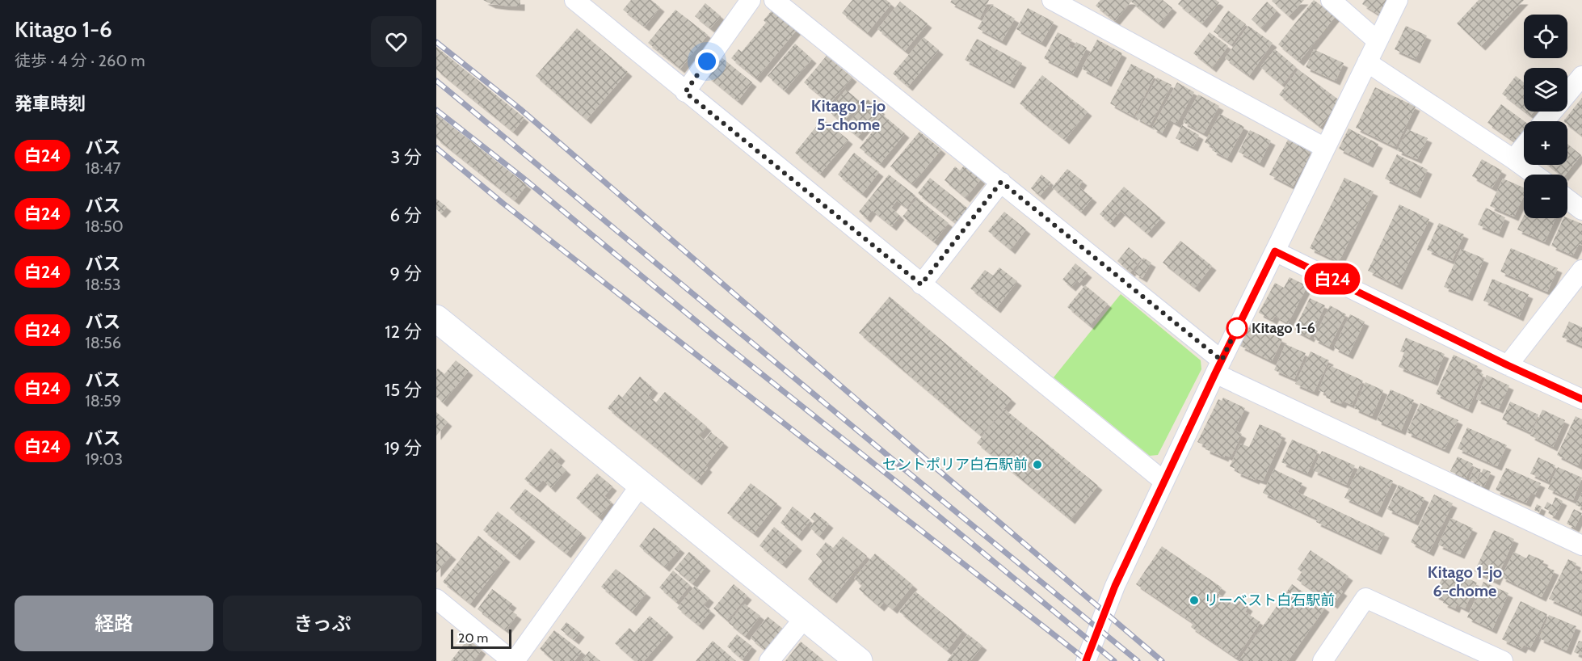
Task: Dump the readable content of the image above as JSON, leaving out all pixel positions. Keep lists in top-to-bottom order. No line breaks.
{"districts":["Kitago 1-jo 5-chome","Kitago 1-jo 6-chome"],"places":["Kitago 1-6","セントポリア白石駅前","リーベスト白石駅前"],"lines":["bus line 白24"],"scale_bar":"20 m","page":{"heading":[["Kitago 1-6","徒歩 · 4 分 · 260 m"],"発車時刻"],"on_map":"白24","map_buttons":["+","−"],"list":[{"mark":"白24","name":"バス","note":"18:47","value":"3 分"},{"mark":"白24","name":"バス","note":"18:50","value":"6 分"},{"mark":"白24","name":"バス","note":"18:53","value":"9 分"},{"mark":"白24","name":"バス","note":"18:56","value":"12 分"},{"mark":"白24","name":"バス","note":"18:59","value":"15 分"},{"mark":"白24","name":"バス","note":"19:03","value":"19 分"}],"buttons":["経路","きっぷ"],"scale":"20 m"}}
